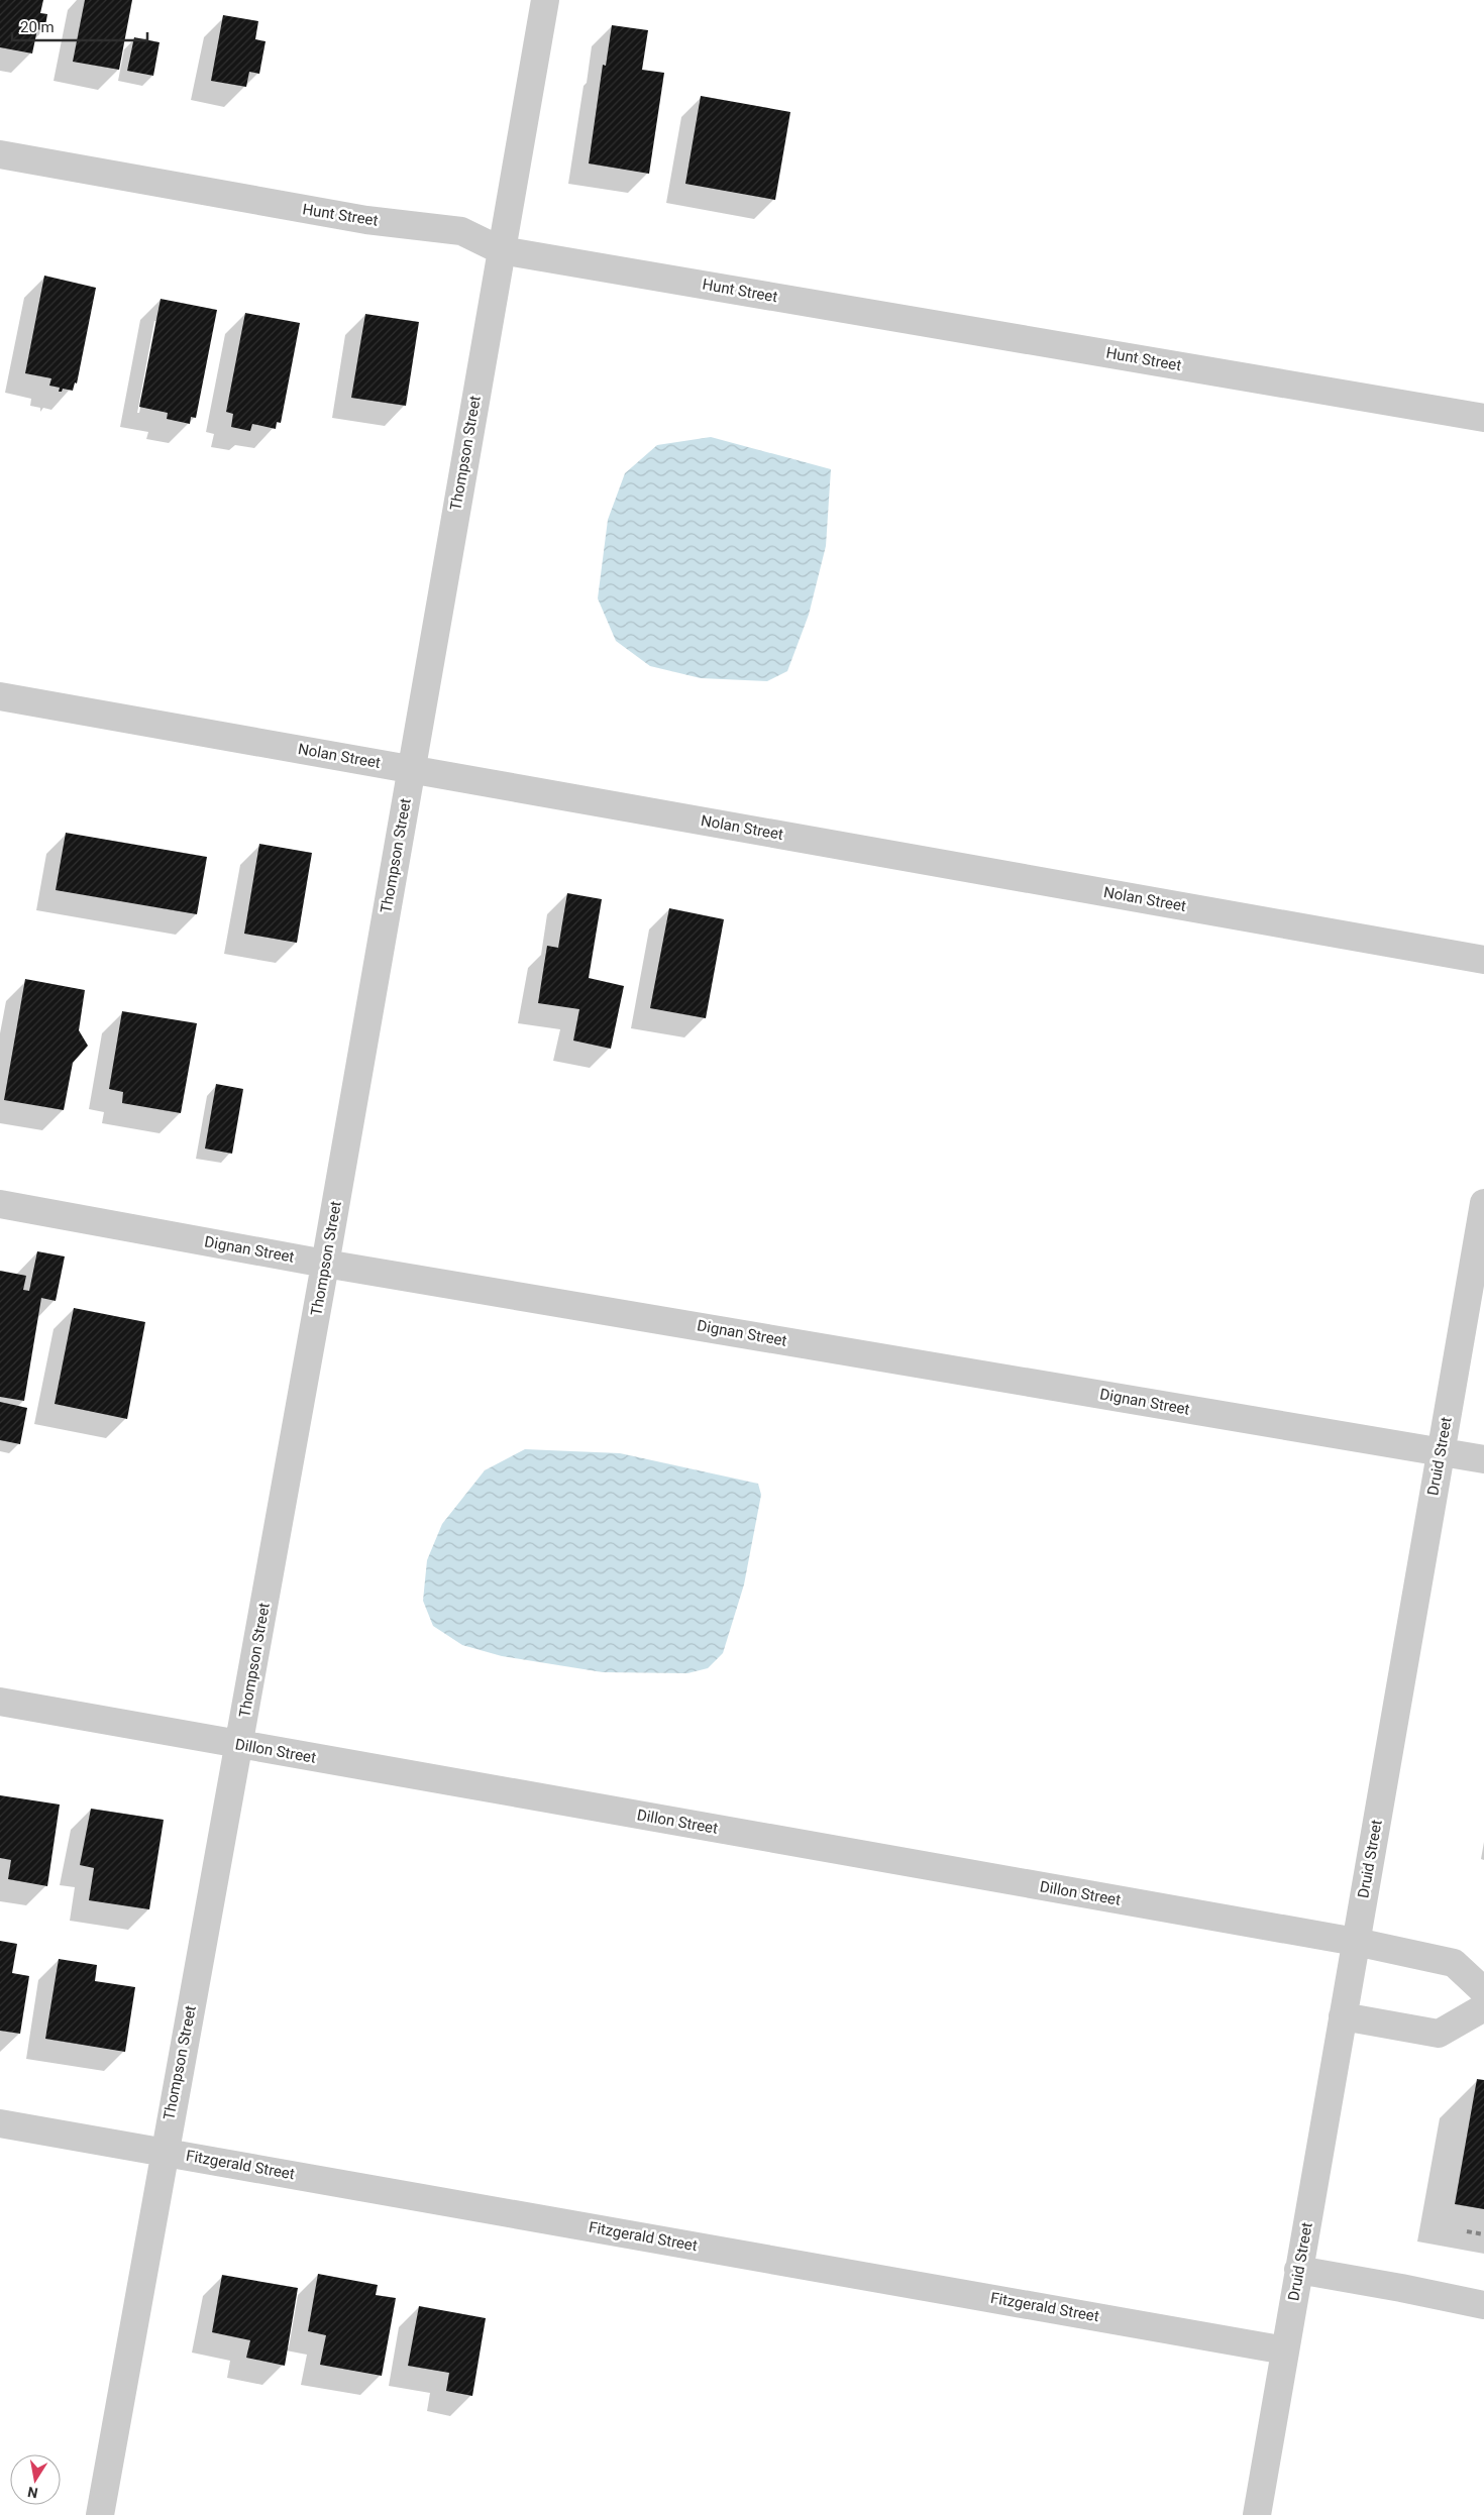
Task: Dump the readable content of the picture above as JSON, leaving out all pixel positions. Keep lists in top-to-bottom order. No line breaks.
{"streets":{"street":["Hunt Street","Thompson Street","Nolan Street","Dignan Street","Druid Street","Dillon Street","Fitzgerald Street"]},"crossings":[["Hunt Street","Thompson Street"],["Thompson Street","Nolan Street"],["Thompson Street","Dignan Street"],["Thompson Street","Dillon Street"],["Thompson Street","Fitzgerald Street"],["Dignan Street","Druid Street"],["Druid Street","Dillon Street"],["Druid Street","Fitzgerald Street"]],"scale_bar":"20 m","north":"bottom"}
